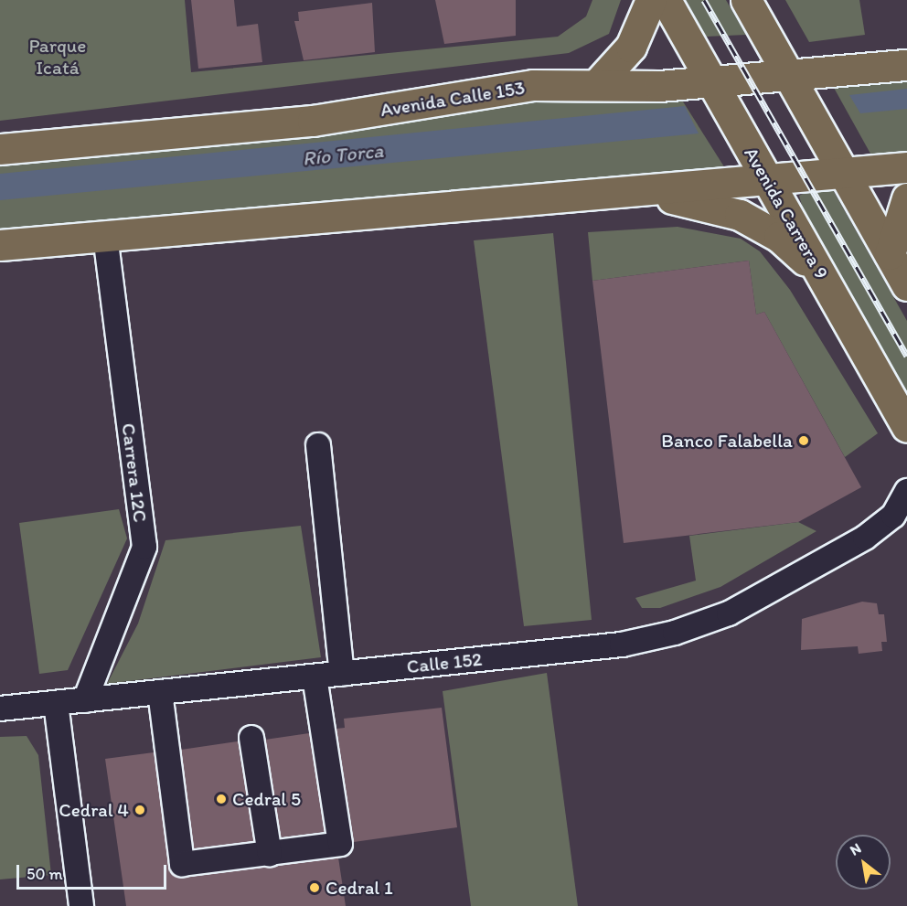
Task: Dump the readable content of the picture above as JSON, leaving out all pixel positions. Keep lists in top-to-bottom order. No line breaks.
{"streets":{"main road":["Avenida Calle 153","Avenida Carrera 9"],"street":["Carrera 12C","Calle 152"]},"crossings":[["Avenida Calle 153","Avenida Carrera 9"],["Carrera 12C","Calle 152"]],"water":["Río Torca"],"parks":["Parque Icatá"],"places":["Banco Falabella","Cedral 5","Cedral 4","Cedral 1"],"scale_bar":"50 m","north":"top left"}
